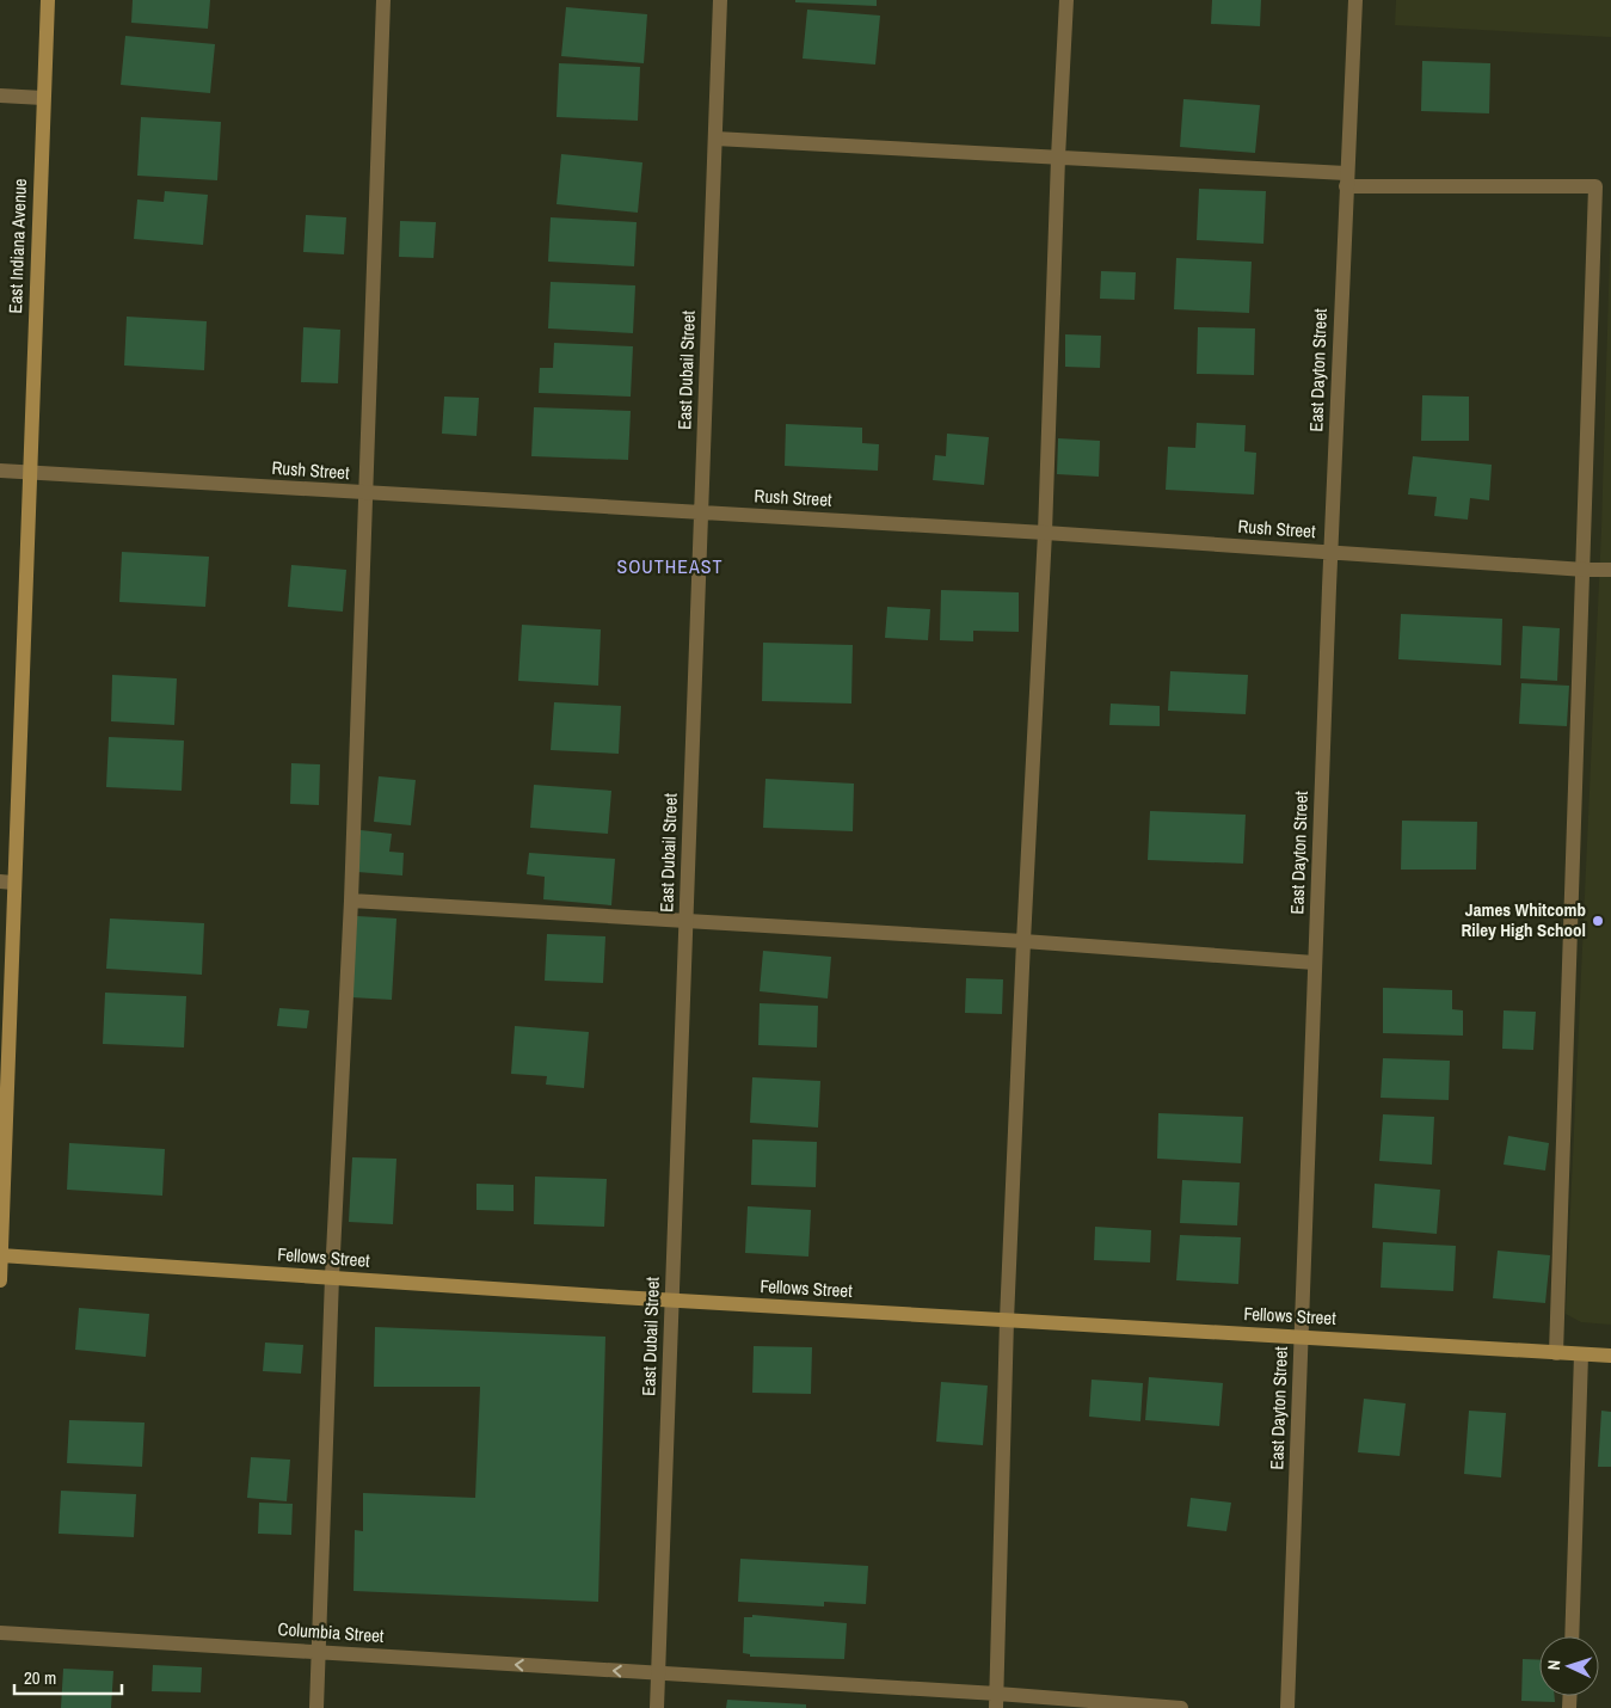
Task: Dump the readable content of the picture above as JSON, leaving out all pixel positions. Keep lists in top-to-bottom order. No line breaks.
{"streets":{"street":["East Indiana Avenue","East Dubail Street","East Dayton Street","Rush Street","Fellows Street","Columbia Street"]},"crossings":[["East Indiana Avenue","Rush Street"],["East Indiana Avenue","Fellows Street"],["East Dubail Street","Rush Street"],["East Dubail Street","Fellows Street"],["East Dubail Street","Columbia Street"],["East Dayton Street","Rush Street"],["East Dayton Street","Fellows Street"]],"districts":["SOUTHEAST"],"places":["James Whitcomb Riley High School"],"scale_bar":"20 m","north":"left"}
